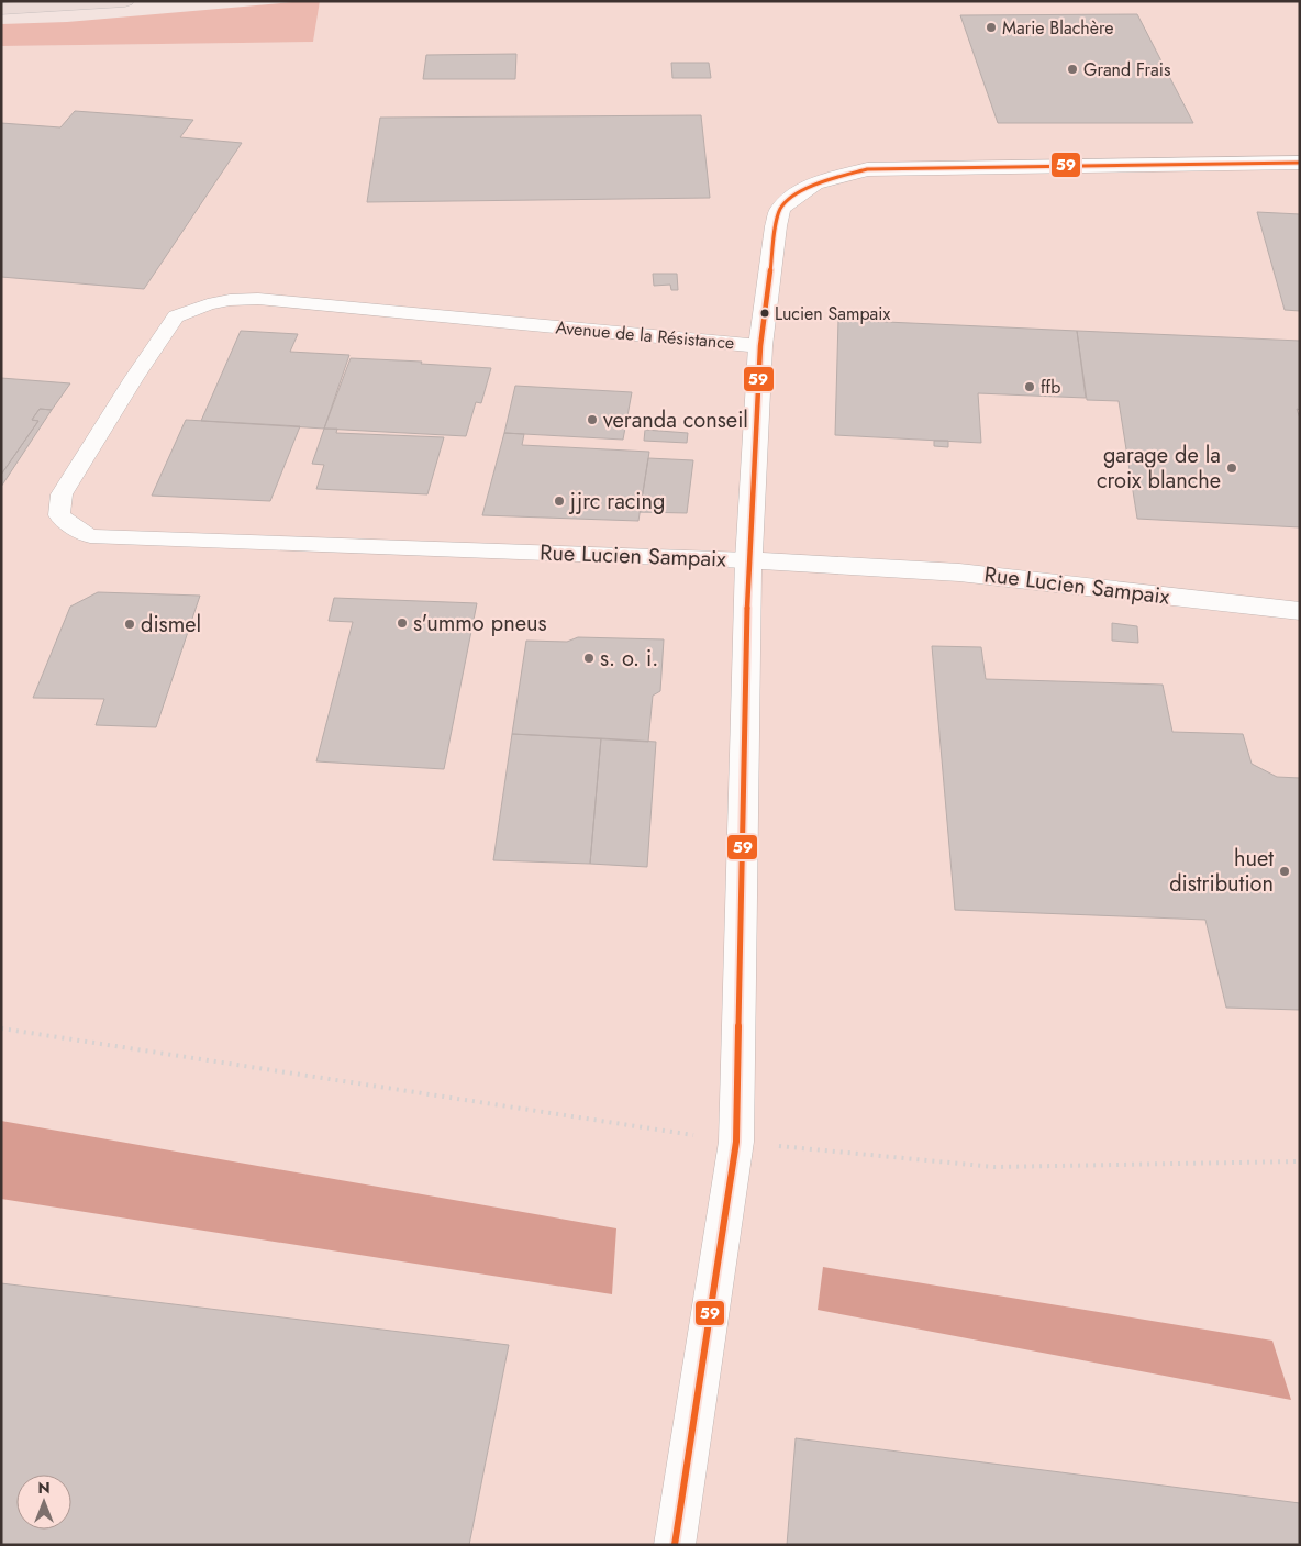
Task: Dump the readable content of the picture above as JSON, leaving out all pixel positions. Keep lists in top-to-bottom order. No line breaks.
{"streets":{"street":["Avenue de la Résistance","Rue Lucien Sampaix"]},"crossings":[["Avenue de la Résistance","Rue Lucien Sampaix"]],"places":["Marie Blachère","Grand Frais","Lucien Sampaix","ffb","veranda conseil","garage de la croix blanche","jjrc racing","s'ummo pneus","dismel","s. o. i.","huet distribution"],"lines":["transit line 59"],"north":"top"}
